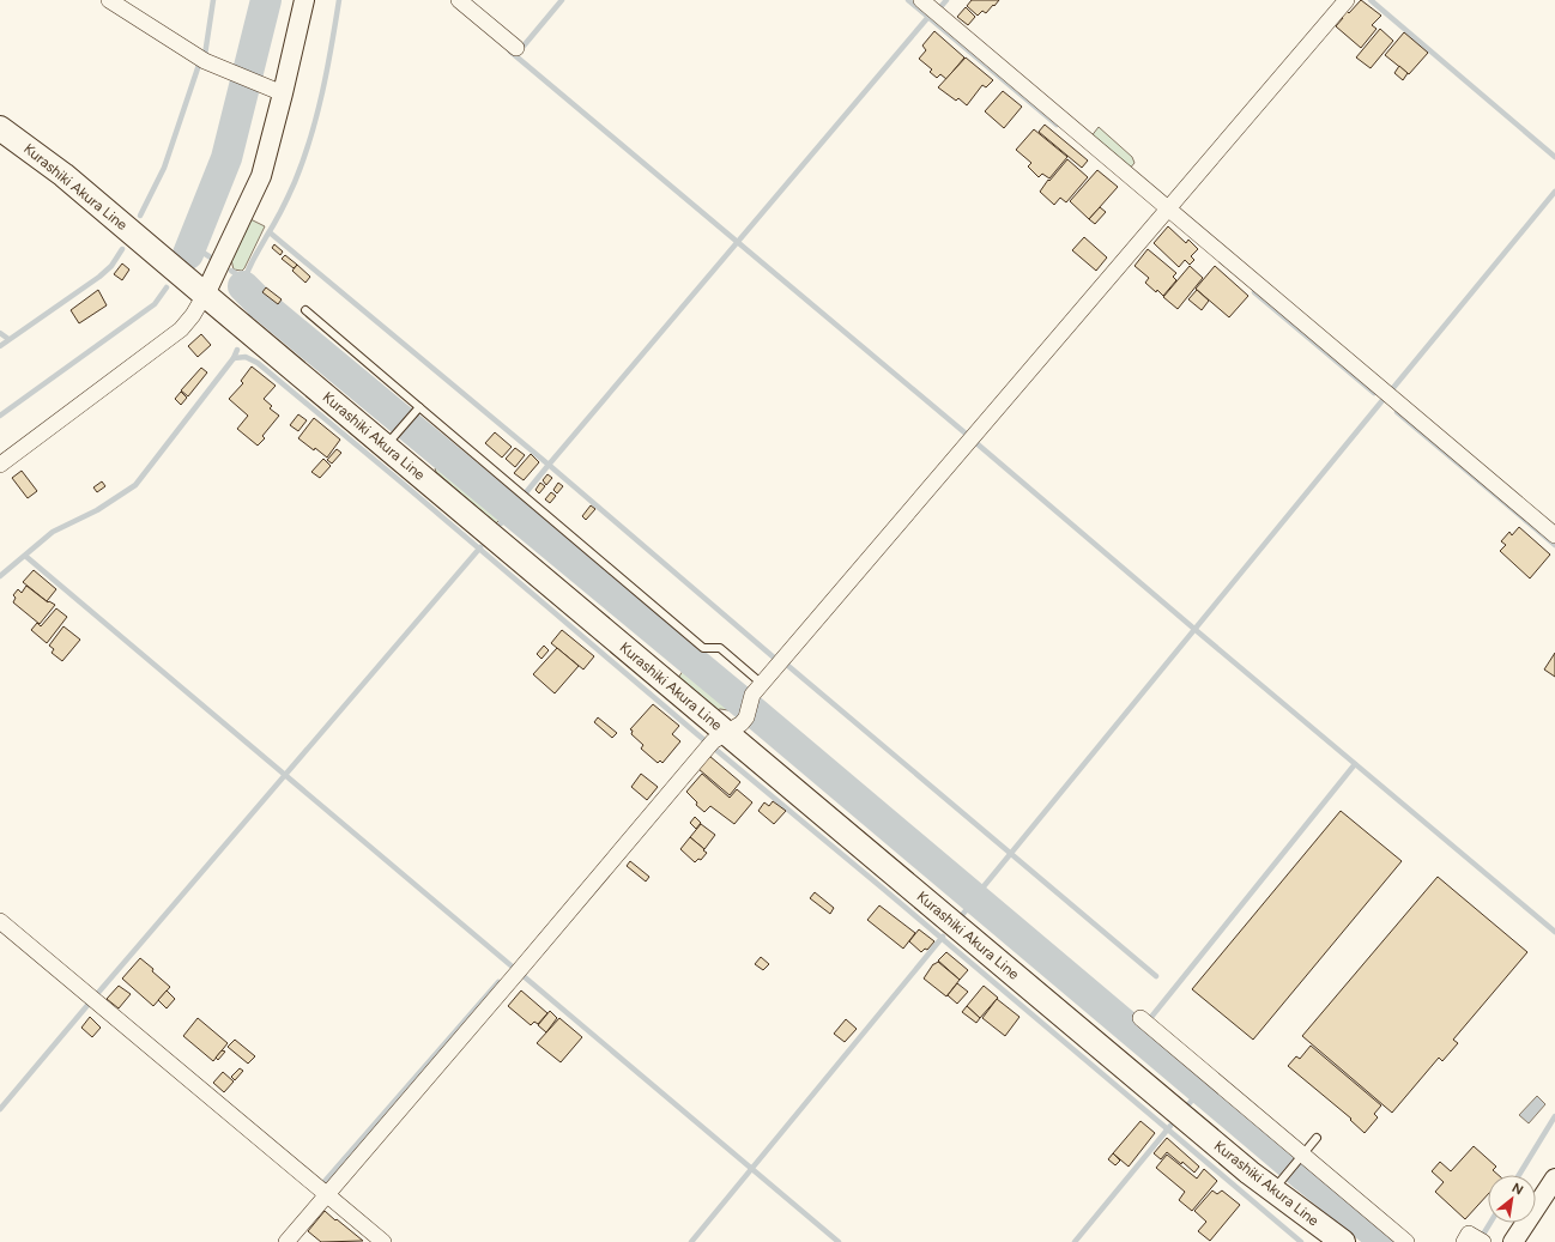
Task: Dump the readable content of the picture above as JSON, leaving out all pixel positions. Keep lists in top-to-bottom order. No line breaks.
{"streets":{"main road":["Kurashiki Akura Line"]},"north":"top right"}
